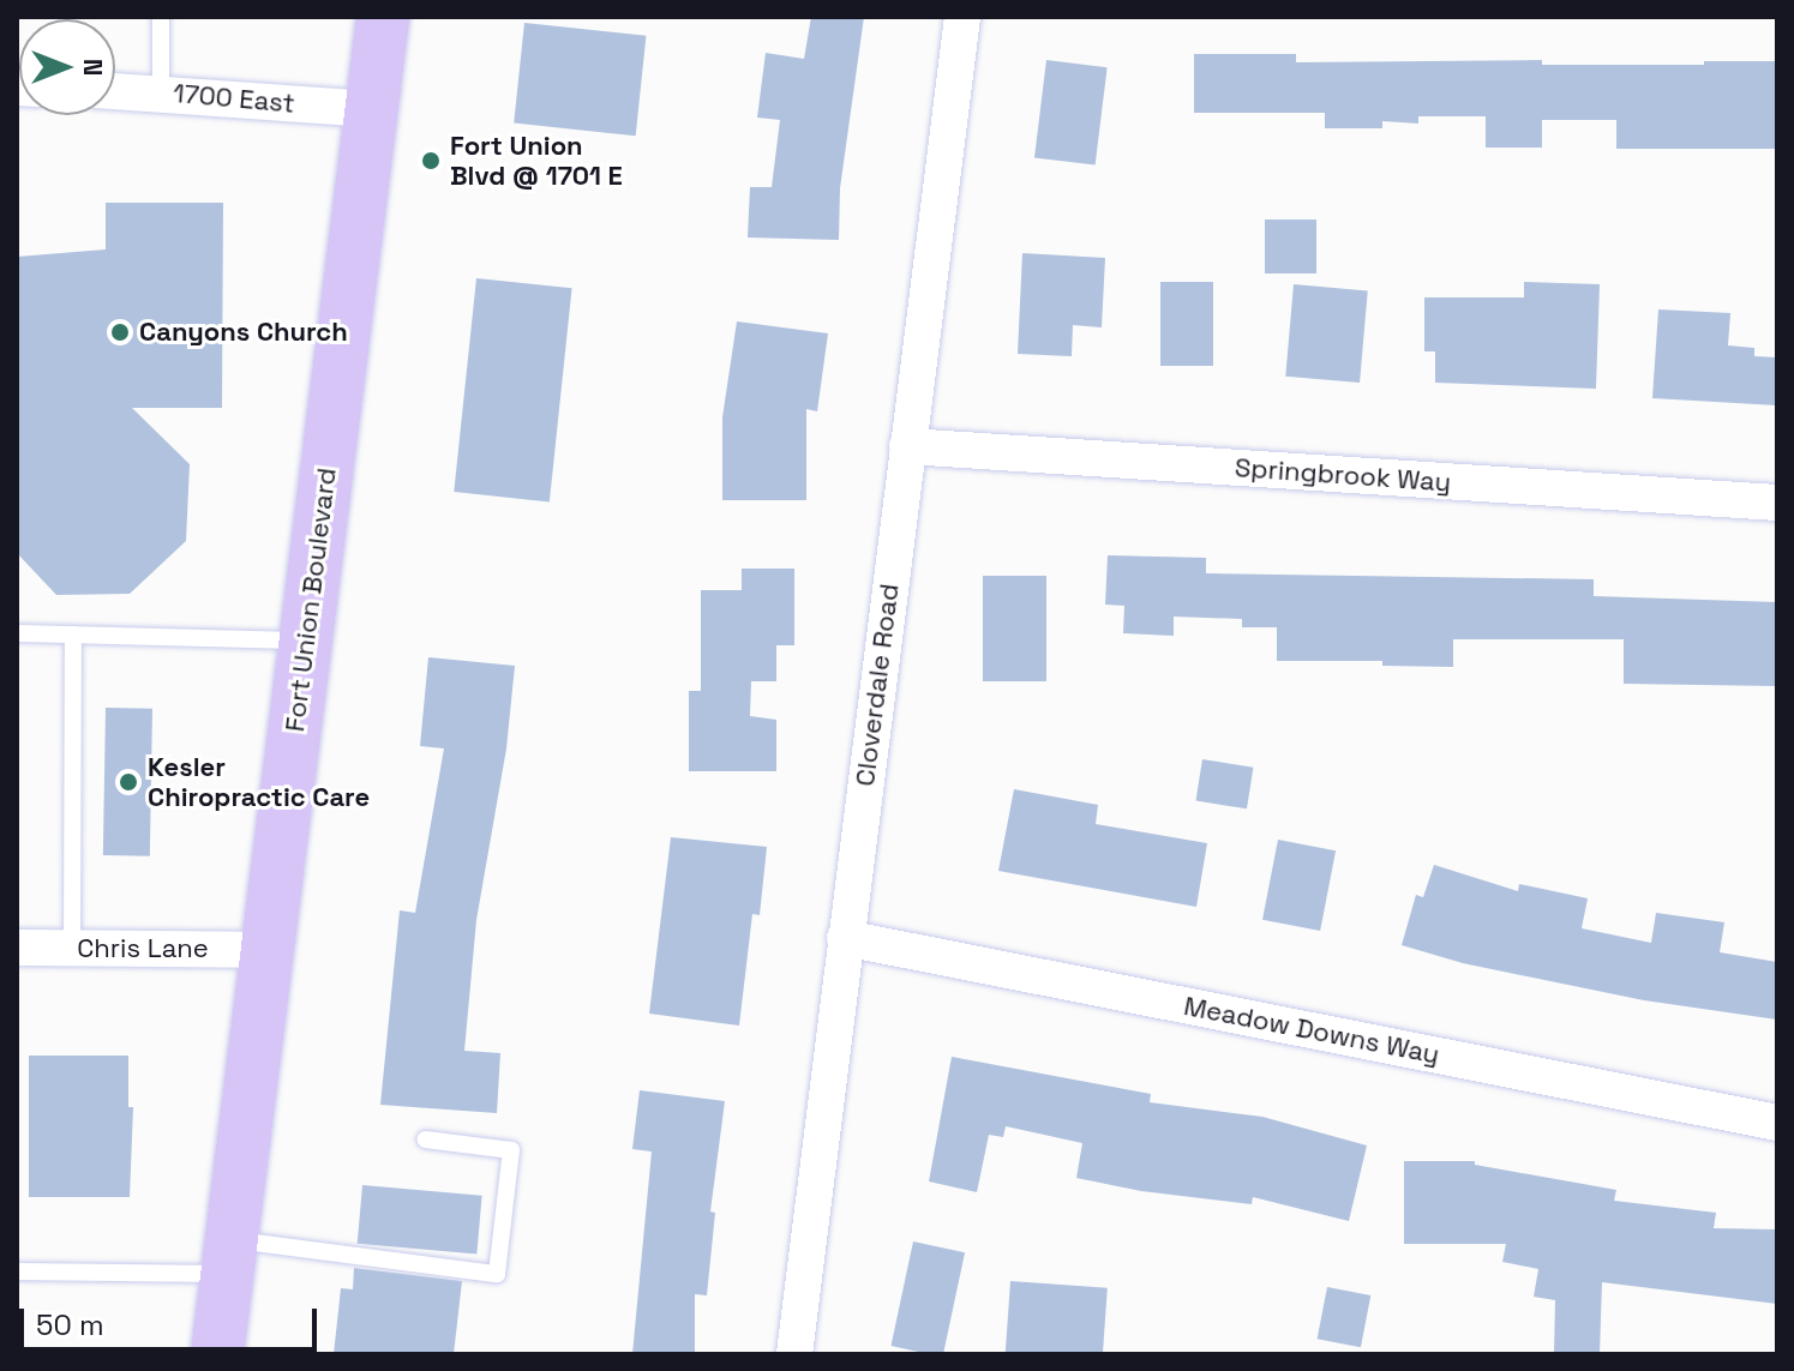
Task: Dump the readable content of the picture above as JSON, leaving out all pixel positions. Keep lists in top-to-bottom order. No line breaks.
{"streets":{"main road":["Fort Union Boulevard"],"street":["1700 East","Springbrook Way","Cloverdale Road","Chris Lane","Meadow Downs Way"]},"crossings":[["1700 East","Fort Union Boulevard"],["Springbrook Way","Cloverdale Road"],["Fort Union Boulevard","Chris Lane"],["Cloverdale Road","Meadow Downs Way"]],"places":["Fort Union Blvd @ 1701 E","Canyons Church","Kesler Chiropractic Care"],"scale_bar":"50 m","north":"right"}
